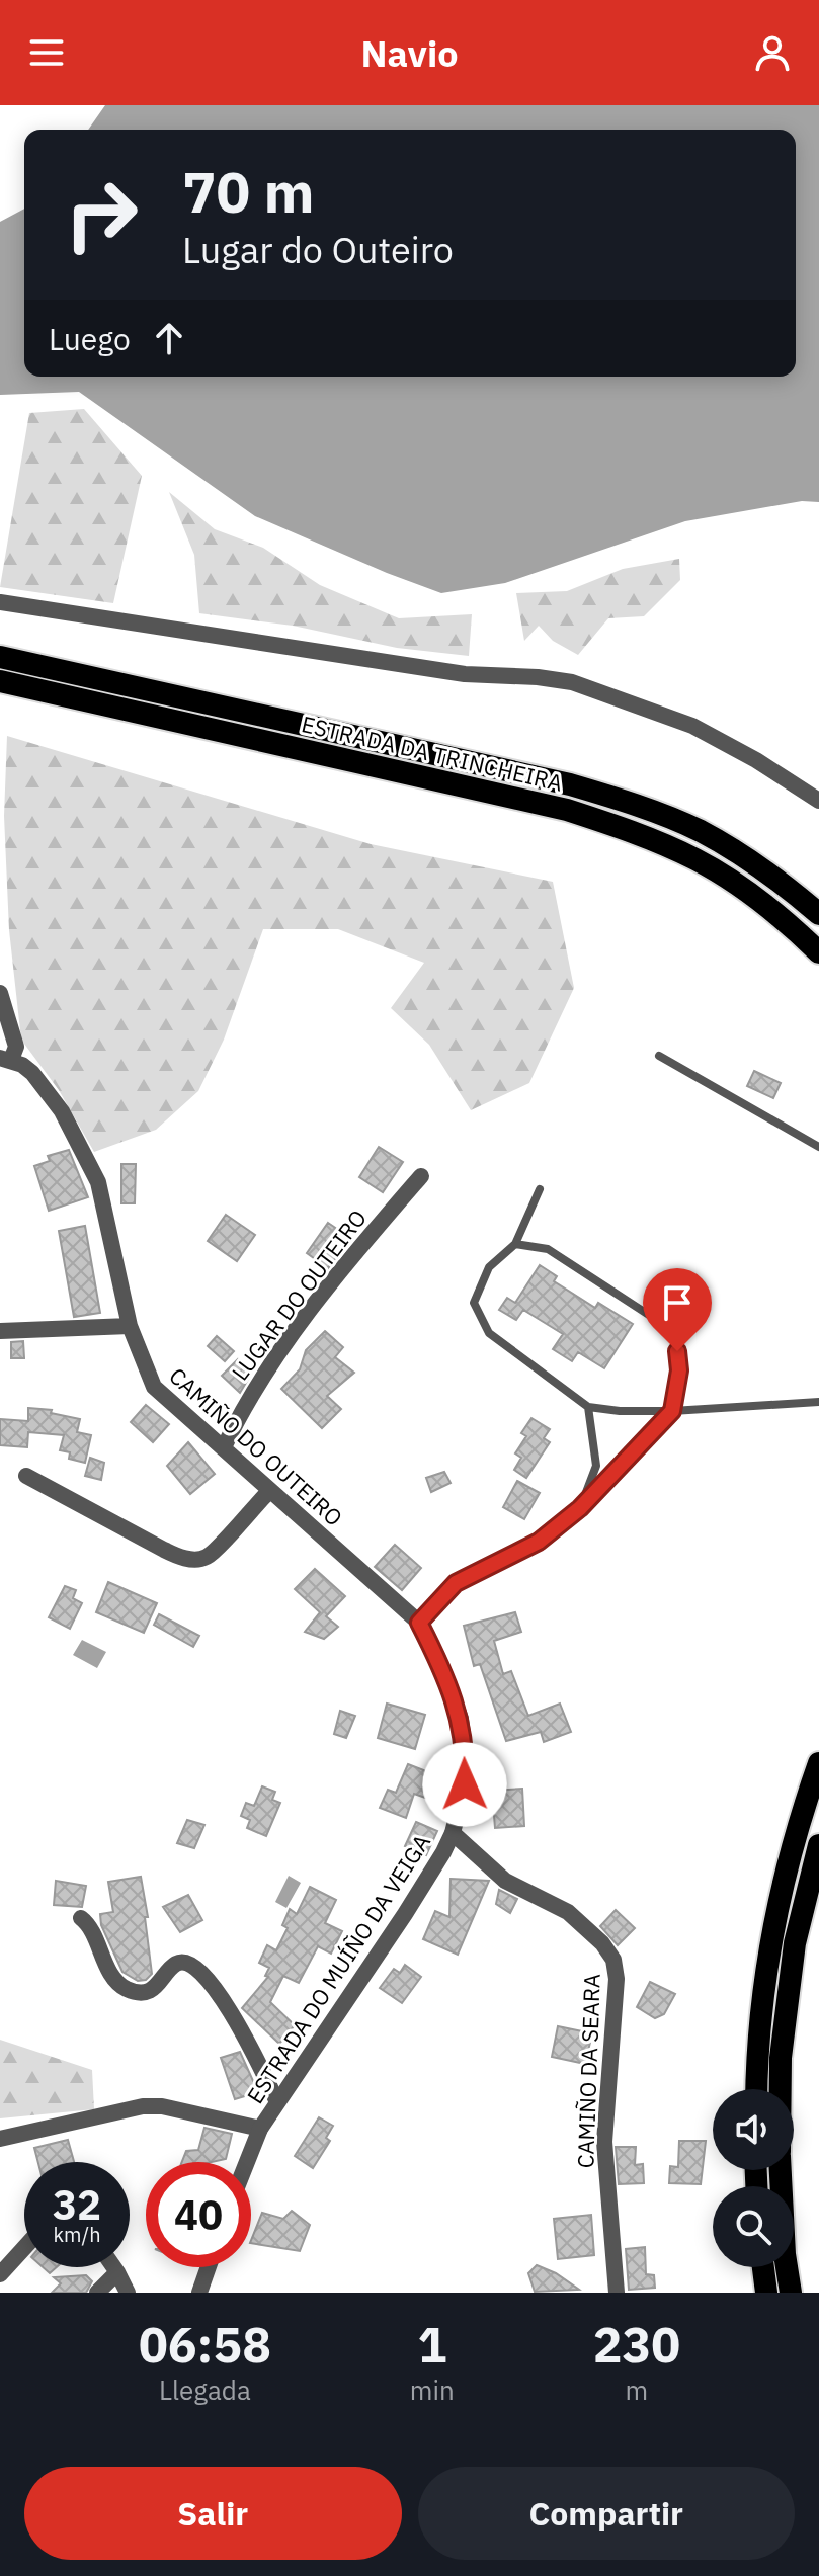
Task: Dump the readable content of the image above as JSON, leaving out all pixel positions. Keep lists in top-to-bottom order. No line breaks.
{"streets":{"highway":["ESTRADA DA TRINCHEIRA"],"street":["LUGAR DO OUTEIRO","CAMIÑO DO OUTEIRO","ESTRADA DO MUÍÑO DA VEIGA","CAMIÑO DA SEARA"]},"crossings":[["LUGAR DO OUTEIRO","CAMIÑO DO OUTEIRO"],["CAMIÑO DO OUTEIRO","ESTRADA DO MUÍÑO DA VEIGA"],["ESTRADA DO MUÍÑO DA VEIGA","CAMIÑO DA SEARA"]],"page":{"header":"Navio","turn":["70 m","Lugar do Outeiro"],"then":"Luego","speed":"32 km/h","limit":"40","eta":["06:58","Llegada","1","min","230","m"],"buttons":["Salir","Compartir"]}}
